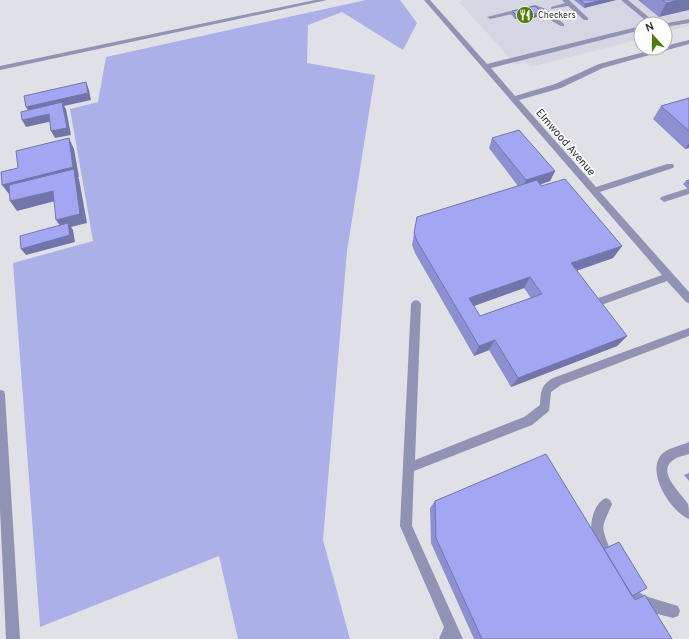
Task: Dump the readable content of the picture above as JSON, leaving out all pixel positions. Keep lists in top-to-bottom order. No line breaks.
{"streets":{"street":["Elmwood Avenue"]},"places":{"restaurant":["Checkers"]},"north":"top"}
